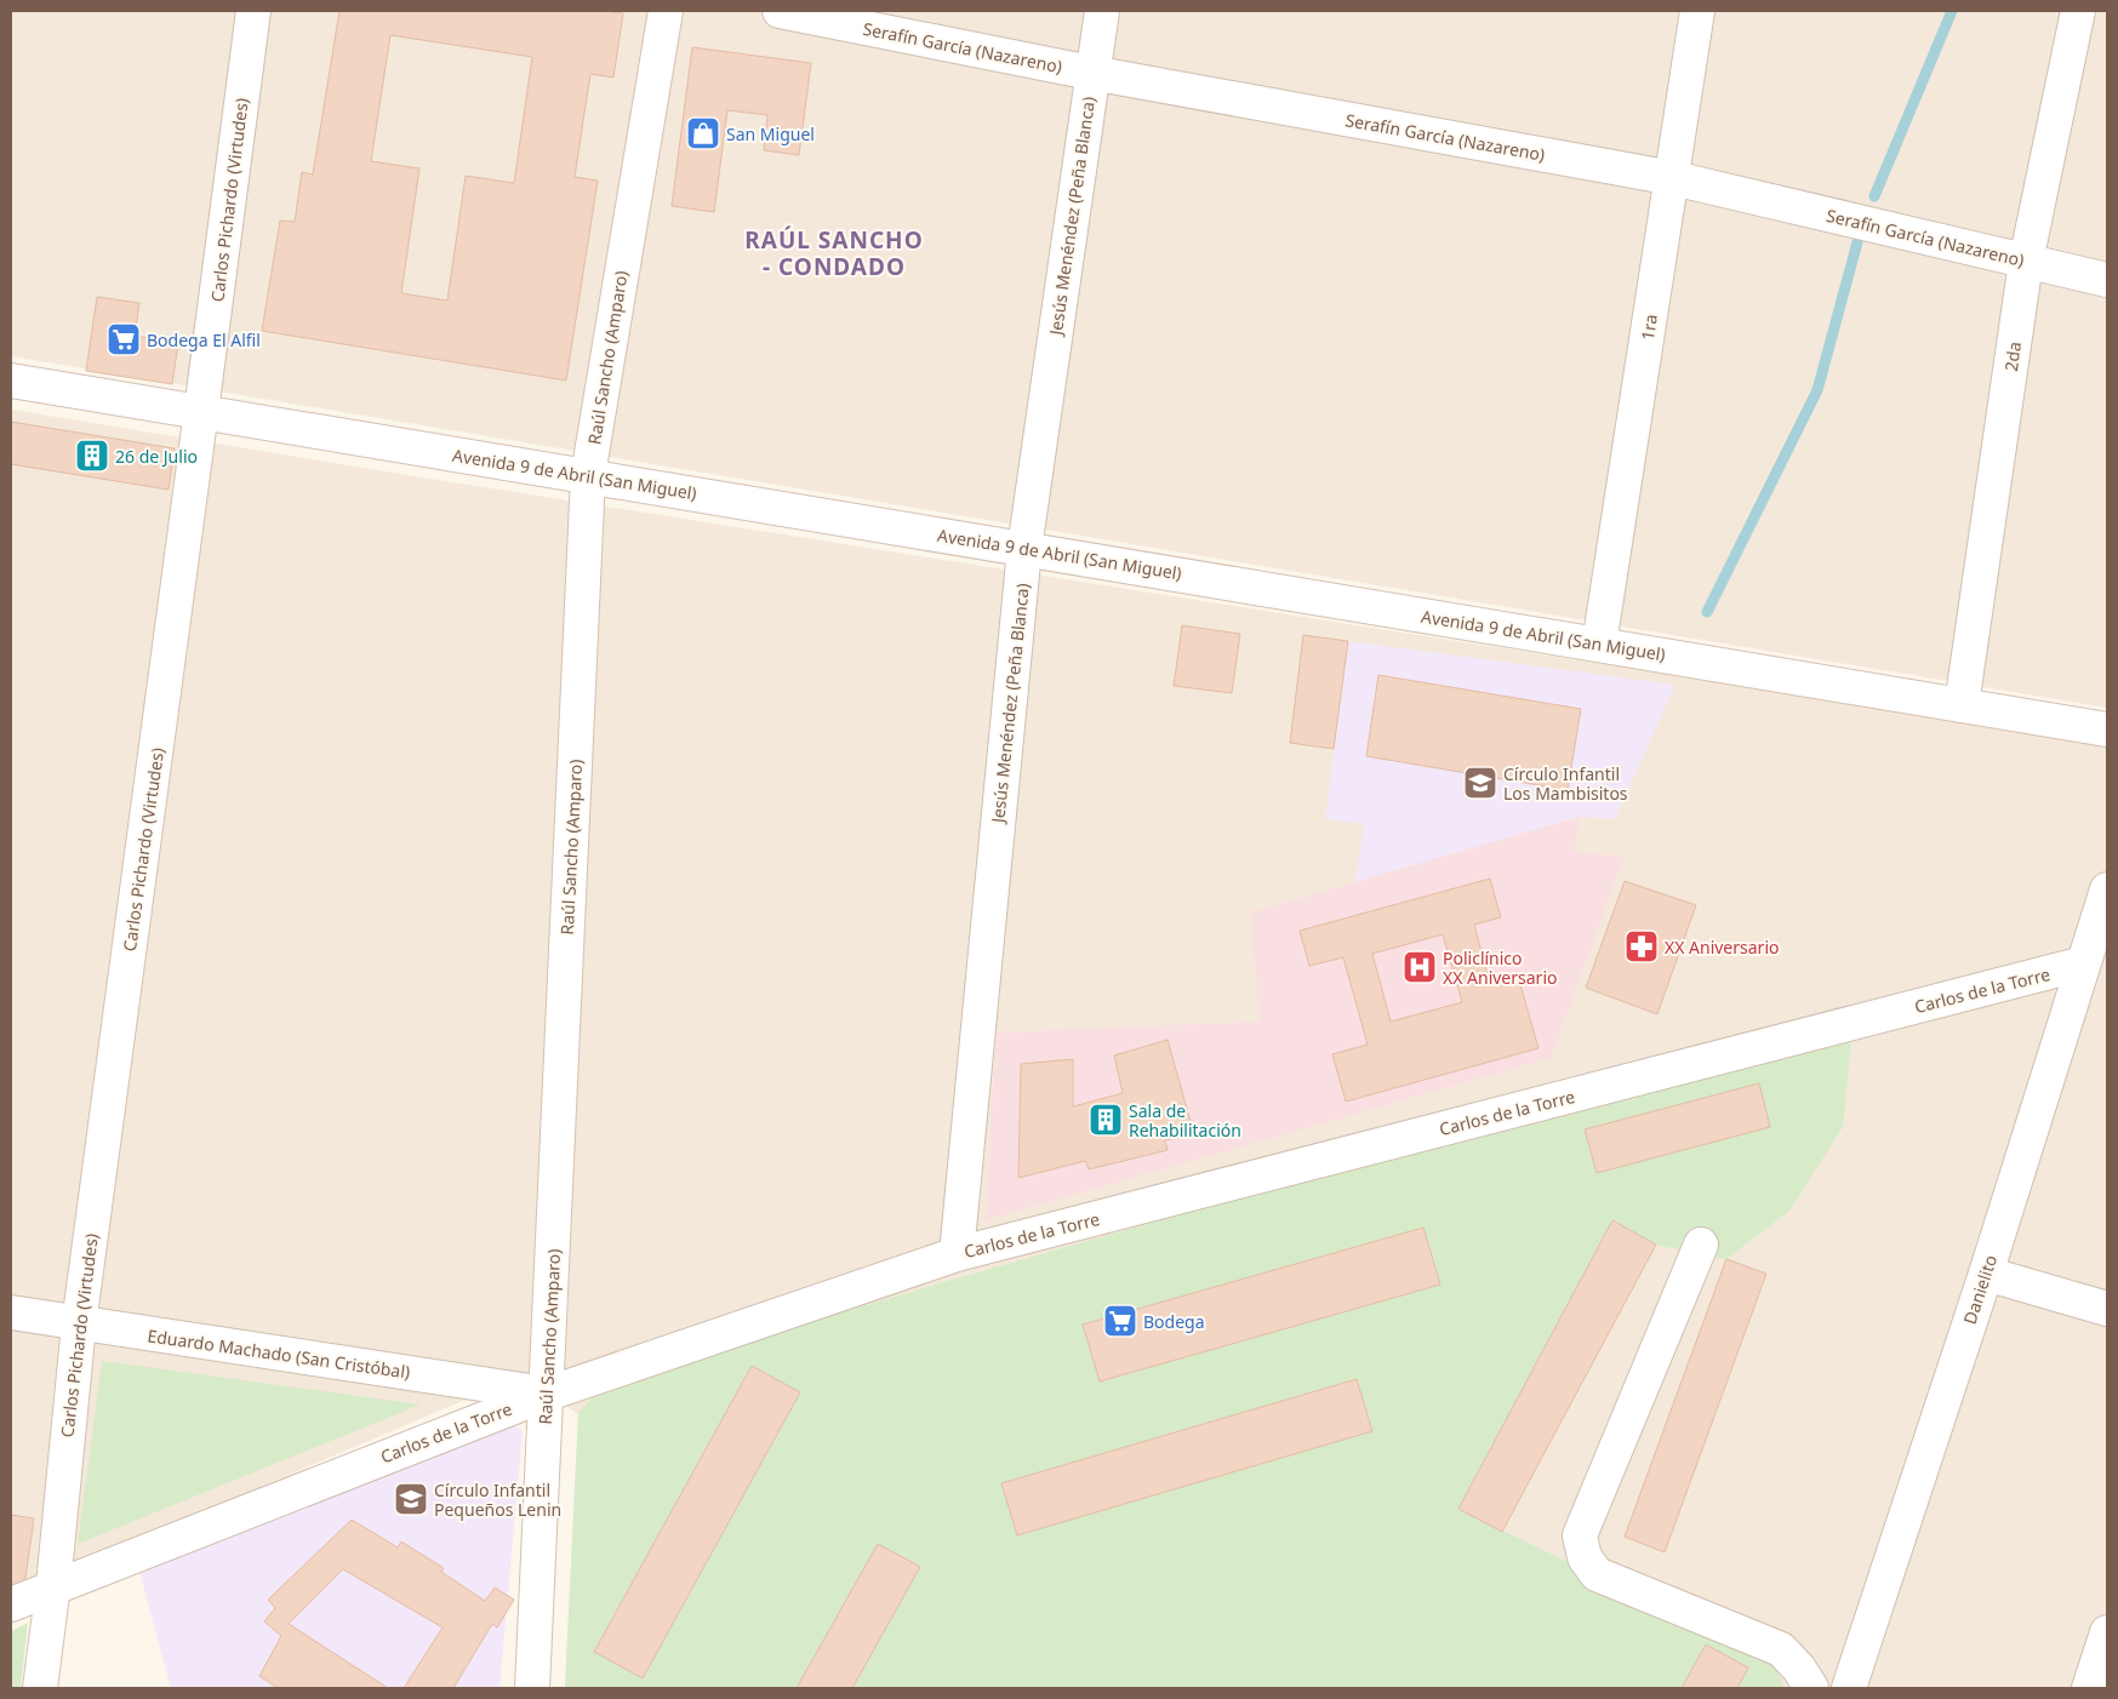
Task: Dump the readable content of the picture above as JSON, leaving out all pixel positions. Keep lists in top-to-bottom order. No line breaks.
{"streets":{"street":["Serafín García (Nazareno)","Carlos Pichardo (Virtudes)","Jesús Menéndez (Peña Blanca)","1ra","2da","Raúl Sancho (Amparo)","Avenida 9 de Abril (San Miguel)","Carlos de la Torre","Danielito","Eduardo Machado (San Cristóbal)"]},"crossings":[["Serafín García (Nazareno)","Jesús Menéndez (Peña Blanca)"],["Serafín García (Nazareno)","1ra"],["Serafín García (Nazareno)","2da"],["Carlos Pichardo (Virtudes)","Avenida 9 de Abril (San Miguel)"],["Carlos Pichardo (Virtudes)","Carlos de la Torre"],["Carlos Pichardo (Virtudes)","Eduardo Machado (San Cristóbal)"],["Jesús Menéndez (Peña Blanca)","Avenida 9 de Abril (San Miguel)"],["Jesús Menéndez (Peña Blanca)","Carlos de la Torre"],["1ra","Avenida 9 de Abril (San Miguel)"],["2da","Avenida 9 de Abril (San Miguel)"],["Raúl Sancho (Amparo)","Avenida 9 de Abril (San Miguel)"],["Raúl Sancho (Amparo)","Carlos de la Torre"],["Raúl Sancho (Amparo)","Eduardo Machado (San Cristóbal)"],["Carlos de la Torre","Danielito"],["Carlos de la Torre","Eduardo Machado (San Cristóbal)"]],"districts":["RAÚL SANCHO - CONDADO"],"places":{"shop":["San Miguel"],"supermarket":["Bodega El Alfil","Bodega"],"building":["26 de Julio","Sala de Rehabilitación"],"school or university":["Círculo Infantil Los Mambisitos","Círculo Infantil Pequeños Lenin"],"pharmacy":["XX Aniversario"],"hospital":["Policlínico XX Aniversario"]}}
